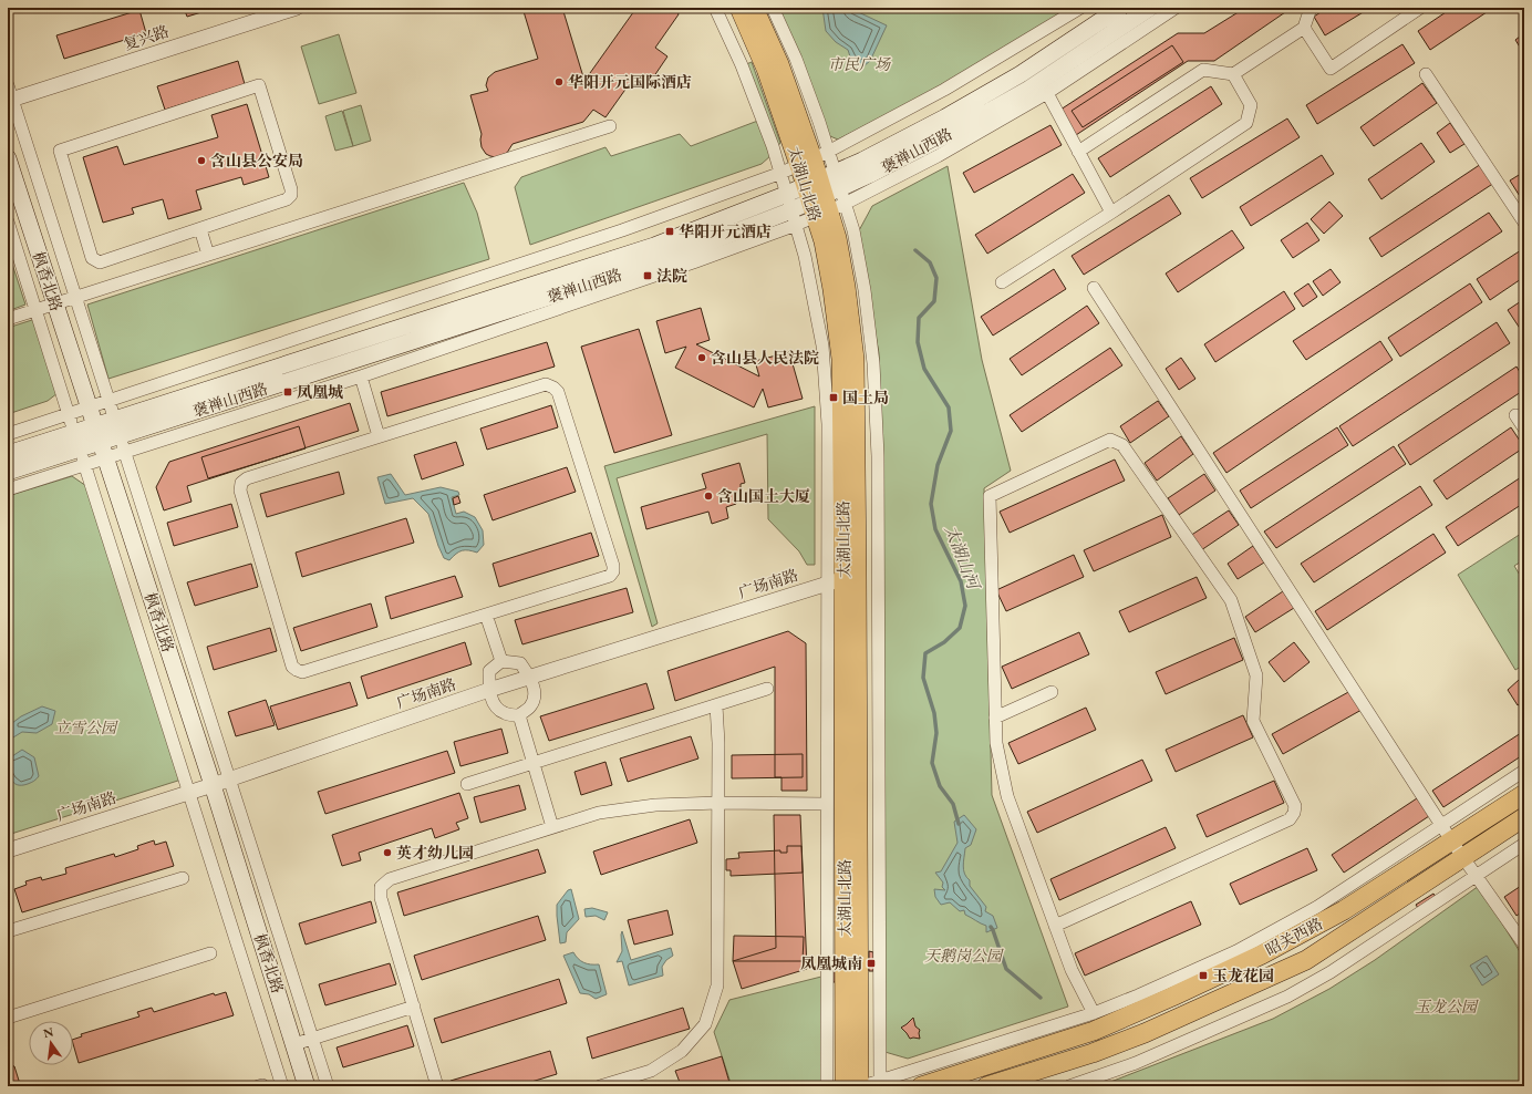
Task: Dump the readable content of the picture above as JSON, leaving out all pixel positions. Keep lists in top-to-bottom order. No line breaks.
{"streets":{"main road":["褒禅山西路","太湖山北路","枫香北路","昭关西路"],"street":["复兴路","广场南路"]},"crossings":[["褒禅山西路","太湖山北路"],["褒禅山西路","枫香北路"],["太湖山北路","广场南路"],["枫香北路","广场南路"]],"water":["太湖山河"],"parks":["市民广场","立雪公园","天鹅岗公园","玉龙公园"],"places":{"other":["华阳开元国际酒店","含山县公安局","含山县人民法院","含山国土大厦","英才幼儿园"],"transit":["华阳开元酒店","法院","凤凰城","国土局","凤凰城南","玉龙花园"]},"north":"top"}
